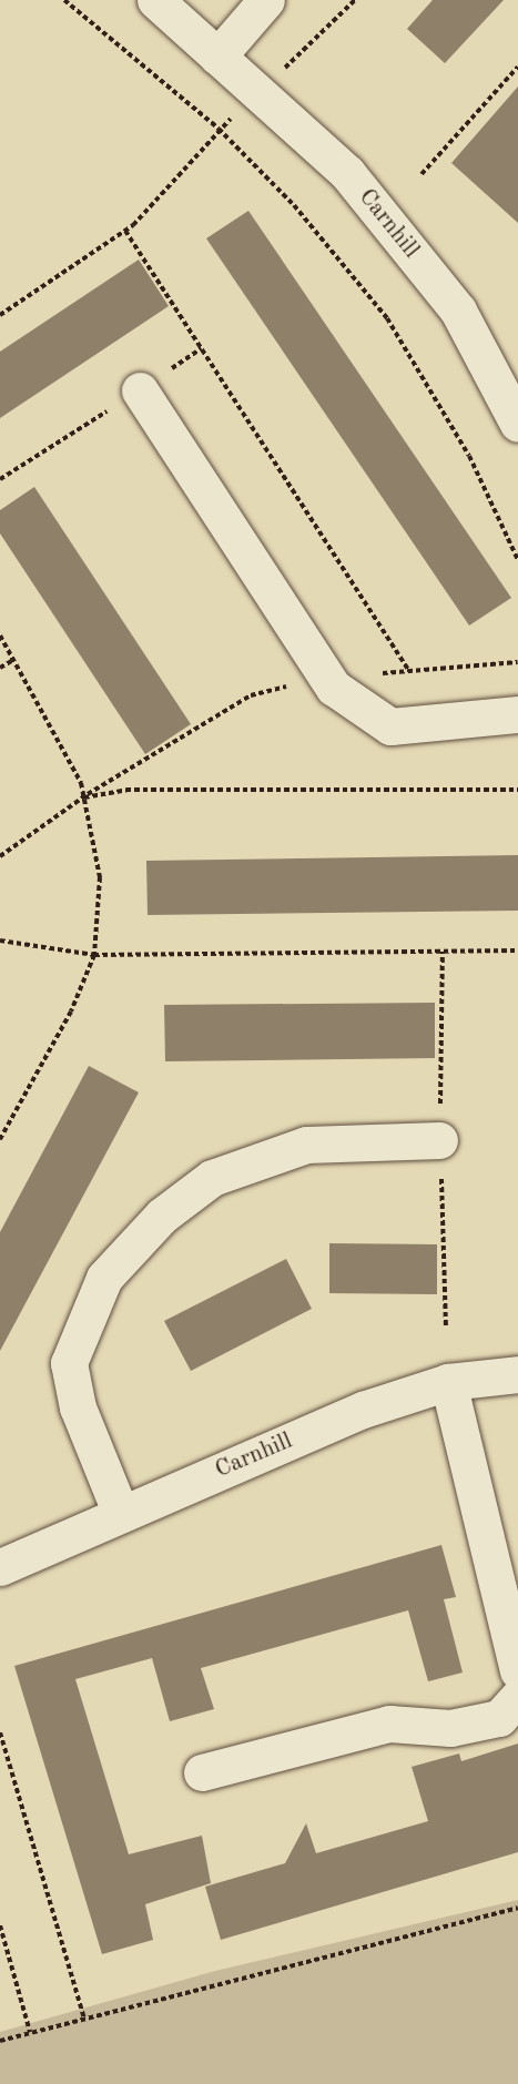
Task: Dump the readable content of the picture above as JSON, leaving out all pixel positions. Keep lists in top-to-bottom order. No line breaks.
{"streets":{"street":["Carnhill"]}}
